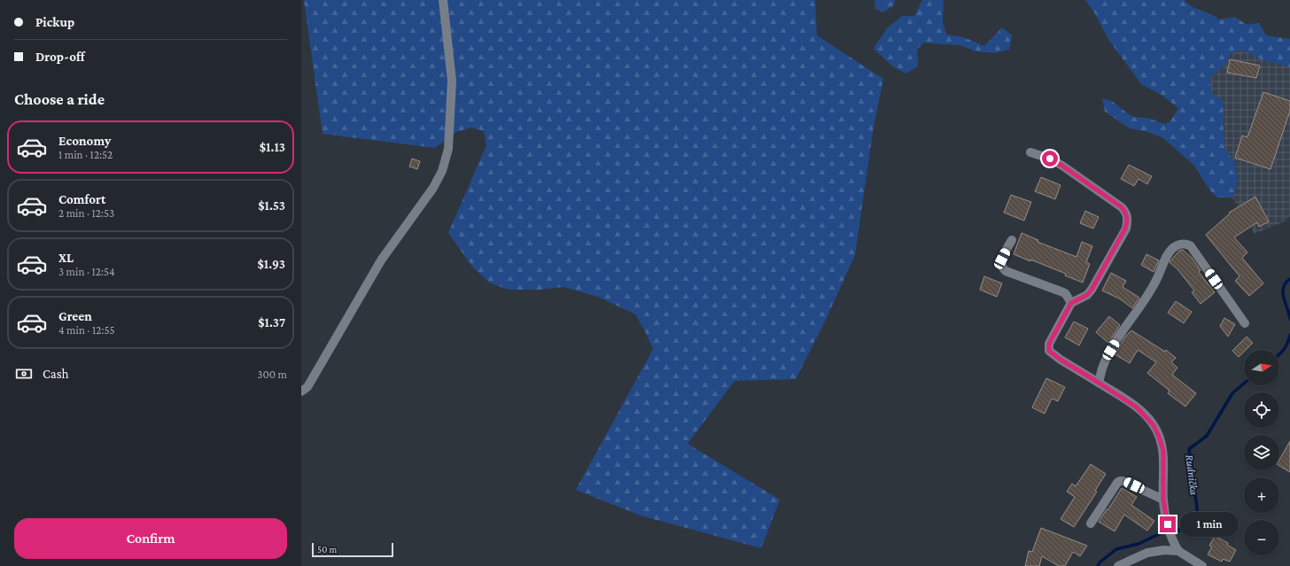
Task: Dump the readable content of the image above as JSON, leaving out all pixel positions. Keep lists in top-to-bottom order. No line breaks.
{"water":["Rudnička"],"scale_bar":"50 m","north":"right","page":{"banner":["Pickup","Drop-off"],"heading":"Choose a ride","list":[{"name":"Economy","note":"1 min · 12:52","value":"$1.13"},{"name":"Comfort","note":"2 min · 12:53","value":"$1.53"},{"name":"XL","note":"3 min · 12:54","value":"$1.93"},{"name":"Green","note":"4 min · 12:55","value":"$1.37"}],"map_buttons":["+","−"],"pay":["Cash","300 m"],"buttons":"Confirm","bubble":"1 min","scale":"50 m"}}
